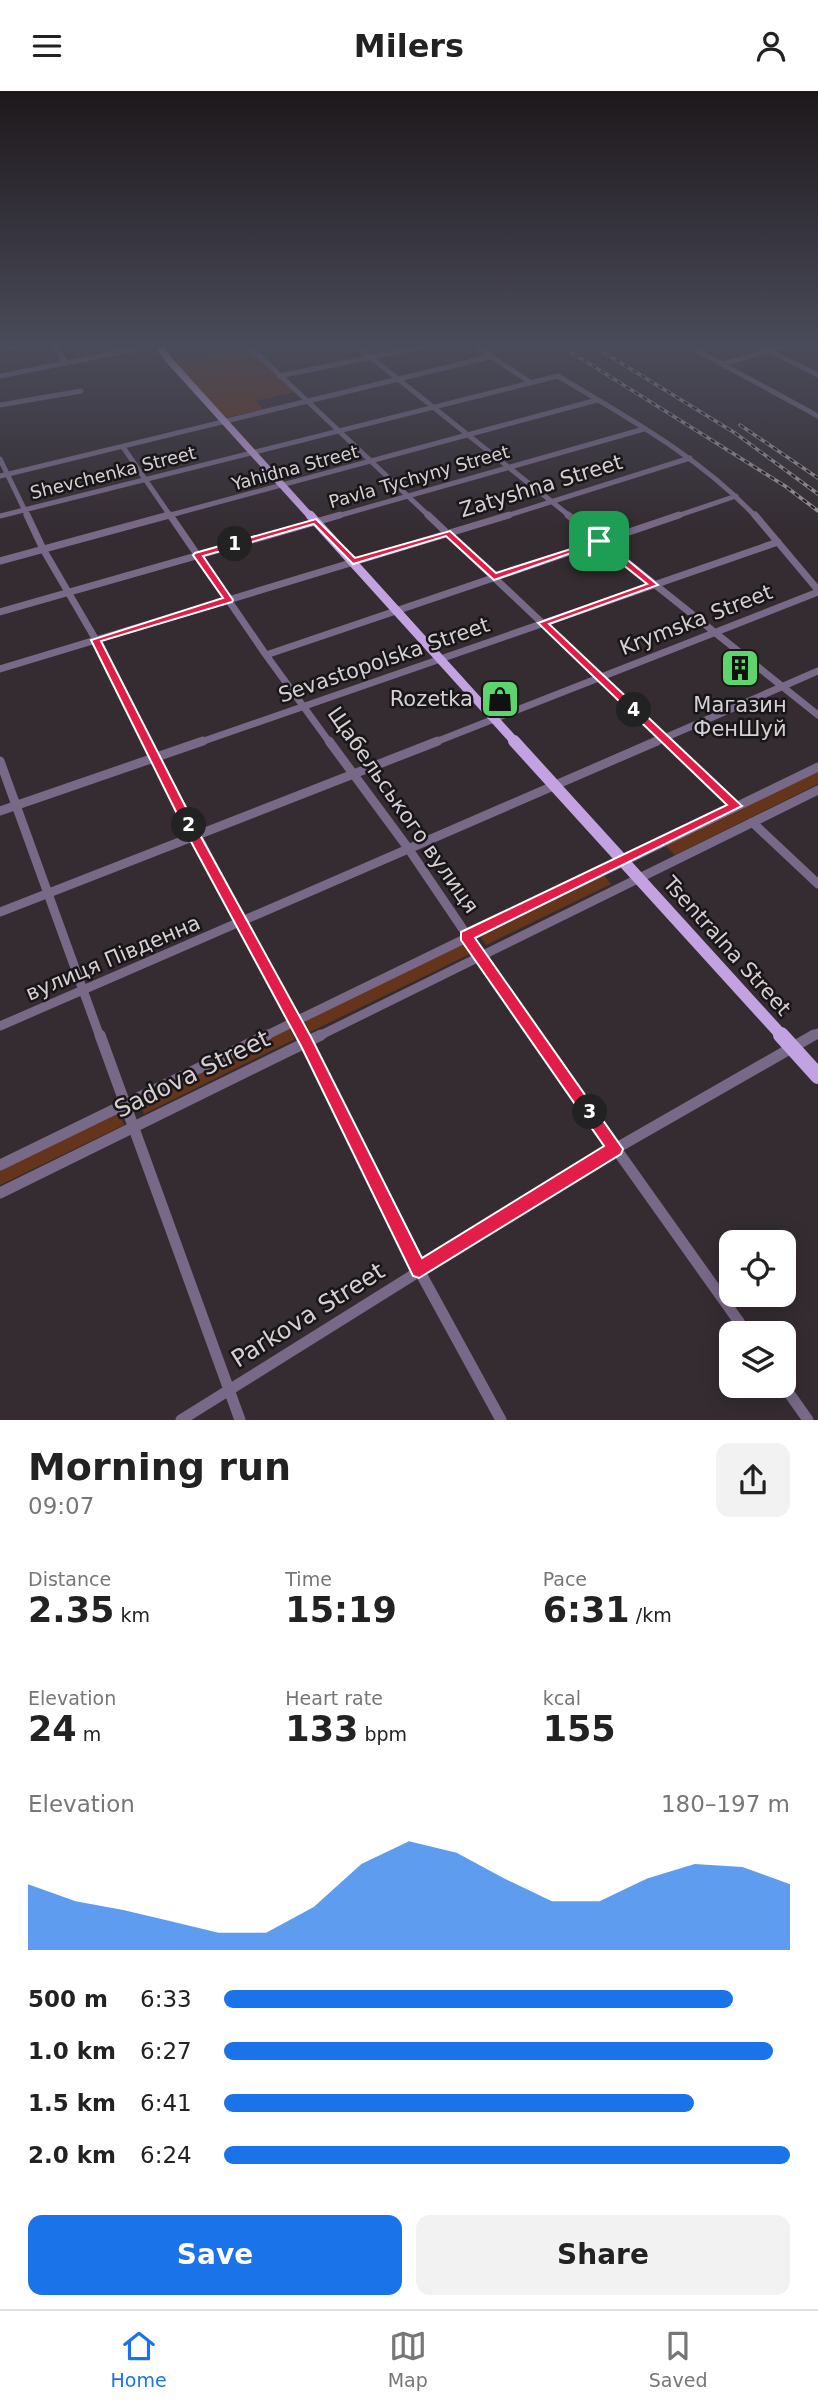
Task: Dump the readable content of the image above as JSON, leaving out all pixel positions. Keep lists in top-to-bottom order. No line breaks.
{"streets":{"main road":["Tsentralna Street"],"street":["Yahidna Street","Shevchenka Street","Pavla Tychyny Street","Zatyshna Street","Krymska Street","Sevastopolska Street","Щабельського вулиця","вулиця Південна","Sadova Street","Parkova Street"]},"crossings":[["Yahidna Street","Щабельського вулиця"],["Yahidna Street","Tsentralna Street"],["Shevchenka Street","Щабельського вулиця"],["Shevchenka Street","Tsentralna Street"],["Pavla Tychyny Street","Щабельського вулиця"],["Pavla Tychyny Street","Tsentralna Street"],["Zatyshna Street","Щабельського вулиця"],["Zatyshna Street","Tsentralna Street"],["Krymska Street","Щабельського вулиця"],["Krymska Street","Tsentralna Street"],["Sevastopolska Street","Щабельського вулиця"],["Sevastopolska Street","Tsentralna Street"],["Щабельського вулиця","вулиця Південна"],["Щабельського вулиця","Sadova Street"],["Щабельського вулиця","Parkova Street"],["Tsentralna Street","вулиця Південна"],["Tsentralna Street","Sadova Street"],["Tsentralna Street","Parkova Street"]],"places":{"building":["Магазин ФенШуй"],"shop":["Rozetka"]},"page":{"header":"Milers","pins":["1","4","2","3"],"heading":["Morning run","09:07"],"stats":[["Distance","2.35 km"],["Time","15:19"],["Pace","6:31 /km"],["Elevation","24 m"],["Heart rate","133 bpm"],["kcal","155"]],"chart":["Elevation","180–197 m"],"list":[{"name":"500 m","note":"6:33"},{"name":"1.0 km","note":"6:27"},{"name":"1.5 km","note":"6:41"},{"name":"2.0 km","note":"6:24"}],"buttons":["Save","Share"],"tabs":["Home","Map","Saved"]}}
